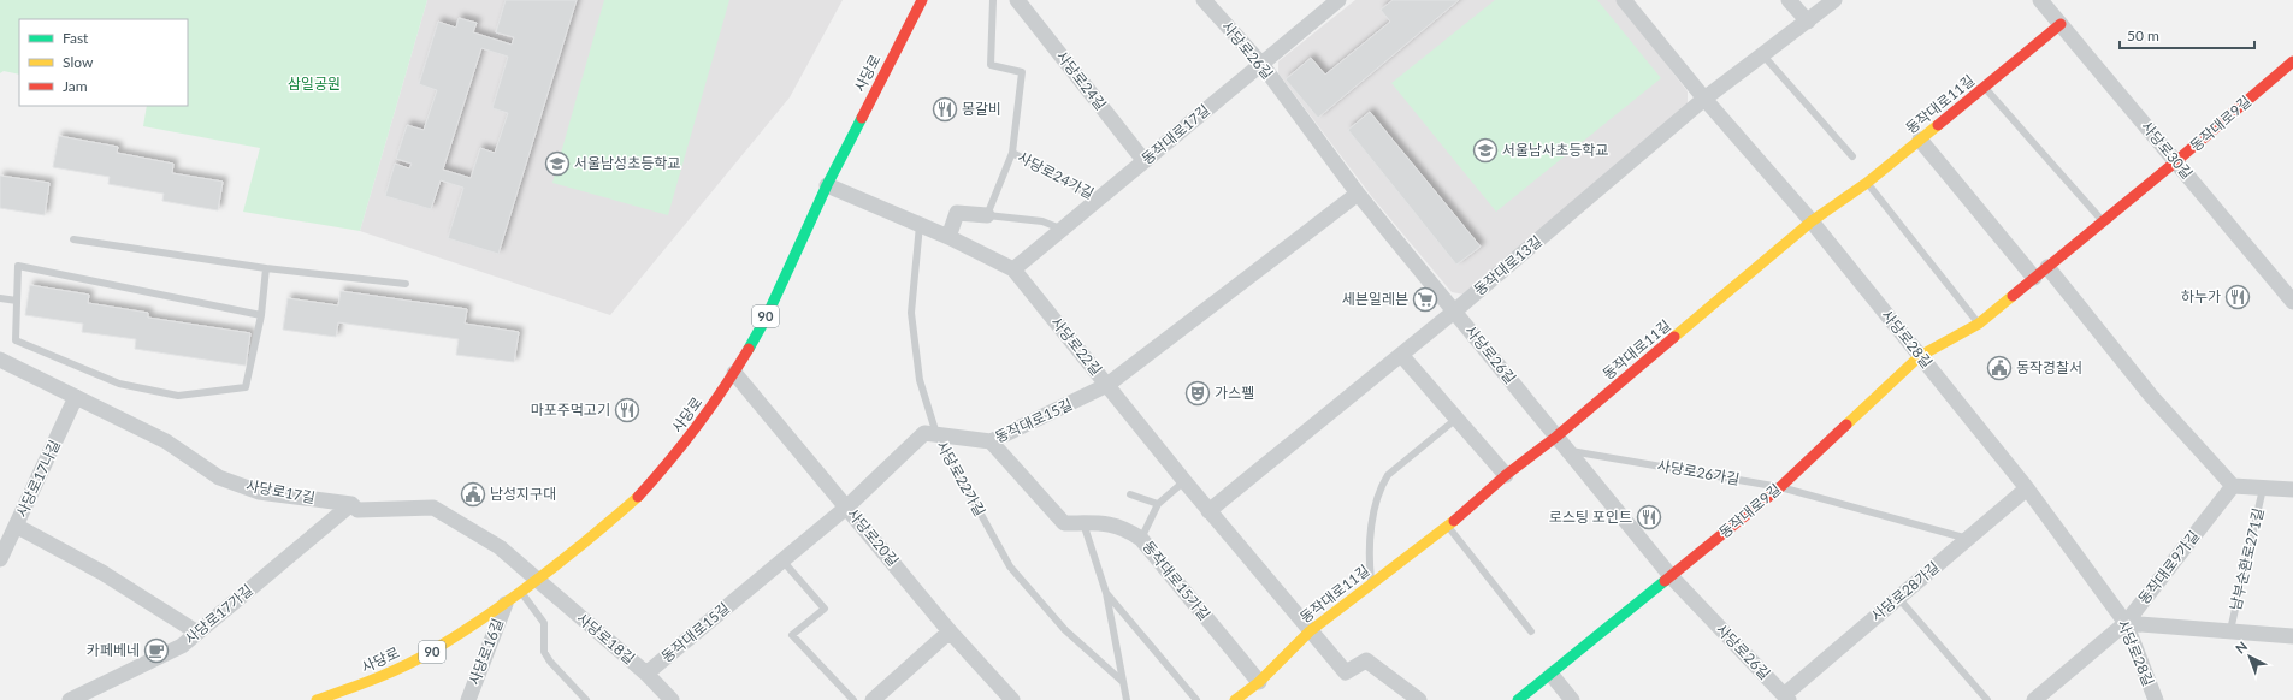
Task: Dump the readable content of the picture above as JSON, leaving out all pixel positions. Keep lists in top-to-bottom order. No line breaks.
{"streets":{"street":["사당로26길","사당로","사당로24길","동작대로11길","동작대로9길","동작대로17길","사당로30길","동작대로13길","90","사당로28길","사당로22길","동작대로15길","사당로17나길","사당로17길","사당로20길","남부순환로271길","동작대로9가길","동작대로15가길","사당로28가길","사당로17가길","사당로18길","사당로16길"],"lane":["사당로24가길","사당로26가길","사당로22가길"]},"crossings":[["사당로26길","동작대로11길"],["사당로26길","동작대로9길"],["사당로26길","동작대로17길"],["사당로26길","동작대로13길"],["사당로26길","동작대로15길"],["사당로26길","사당로26가길"],["사당로26길","사당로28가길"],["사당로","사당로22길"],["사당로","사당로17길"],["사당로","사당로20길"],["사당로","사당로18길"],["사당로","사당로16길"],["사당로24길","동작대로17길"],["동작대로11길","사당로30길"],["동작대로11길","사당로28길"],["동작대로11길","사당로22길"],["동작대로11길","동작대로15가길"],["동작대로9길","사당로30길"],["동작대로9길","사당로28길"],["동작대로9길","사당로26가길"],["동작대로17길","사당로24가길"],["동작대로17길","사당로22길"],["동작대로13길","사당로28길"],["동작대로13길","사당로22길"],["사당로28길","남부순환로271길"],["사당로28길","동작대로9가길"],["사당로28길","사당로28가길"],["사당로22길","동작대로15길"],["사당로22길","사당로22가길"],["동작대로15길","사당로22가길"],["동작대로15길","사당로20길"],["동작대로15길","동작대로15가길"],["동작대로15길","사당로18길"],["사당로26가길","사당로28가길"],["사당로17나길","사당로17길"],["사당로17길","사당로17가길"],["사당로17길","사당로18길"],["남부순환로271길","동작대로9가길"]],"parks":["삼일공원"],"places":{"restaurant":["몽갈비","하누가","마포주먹고기","로스팅 포인트"],"school or university":["서울남사초등학교","서울남성초등학교"],"supermarket":["세븐일레븐"],"public building":["동작경찰서","남성지구대"],"theatre":["가스펠"],"cafe":["카페베네"]},"legend":["Fast","Slow","Jam"],"scale_bar":"50 m","north":"top left"}
